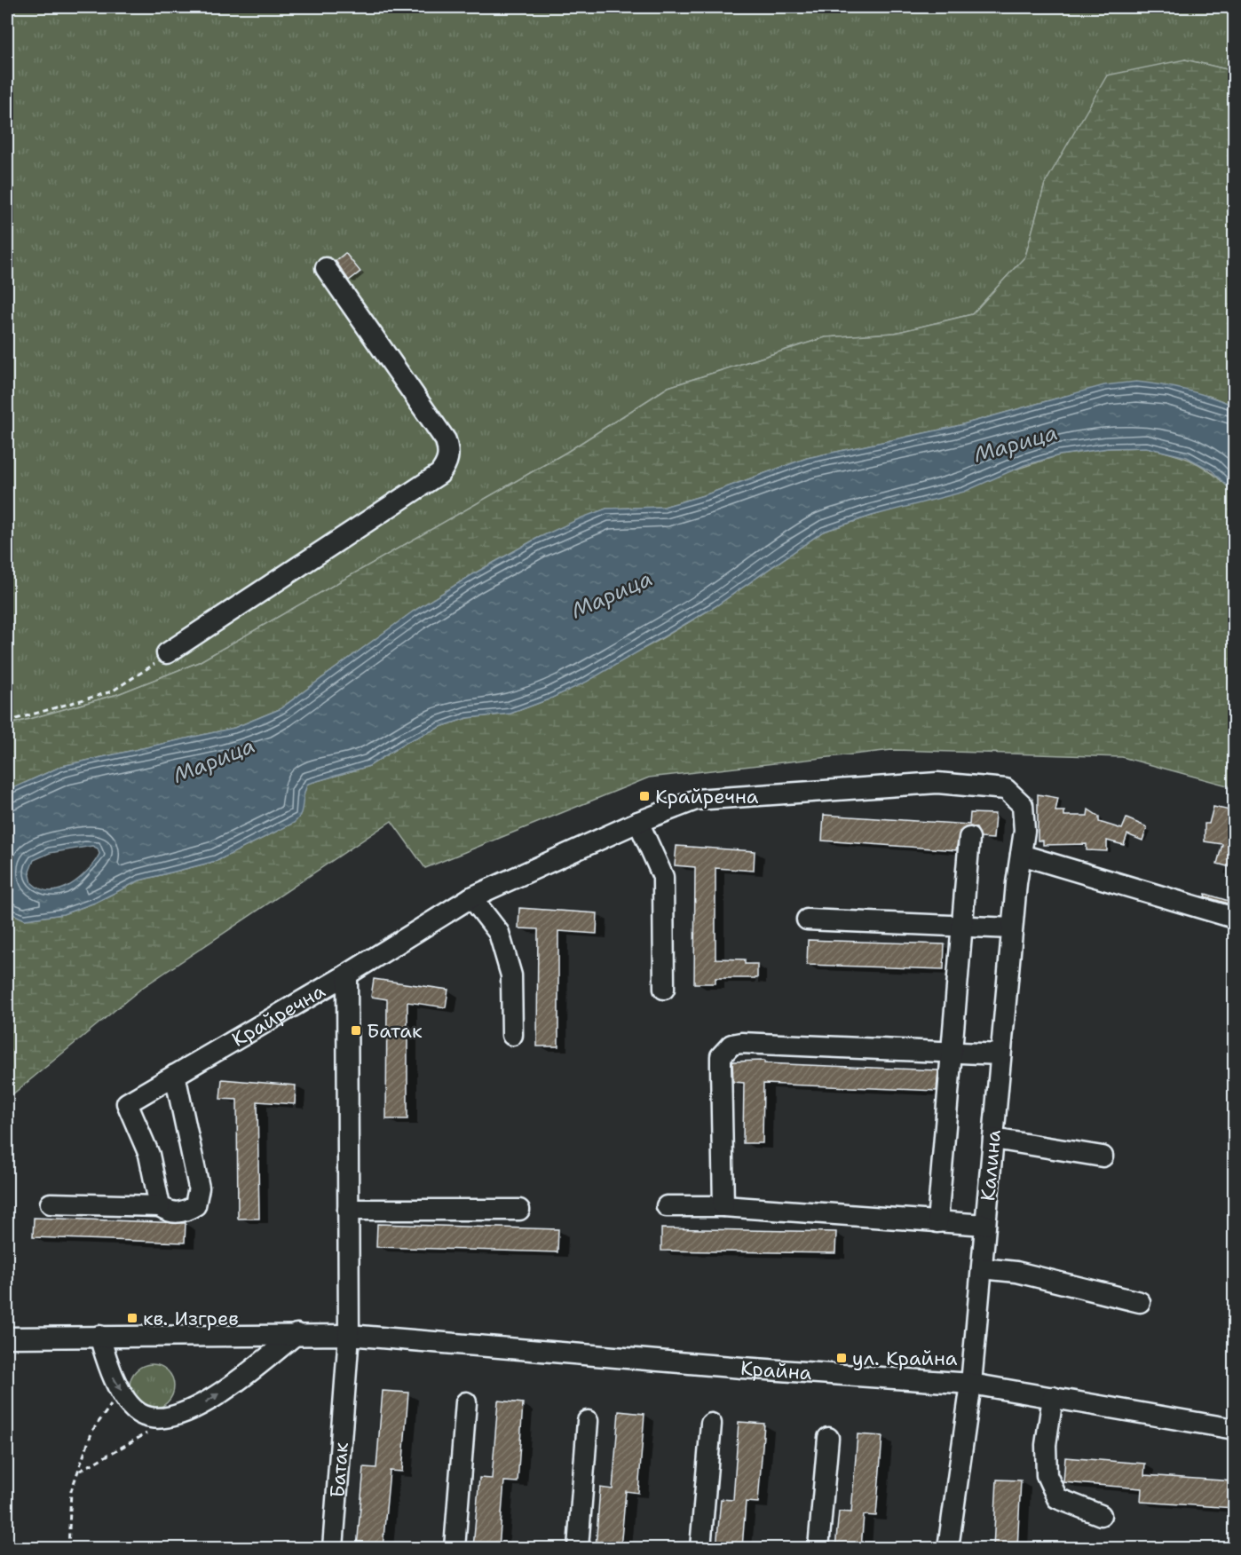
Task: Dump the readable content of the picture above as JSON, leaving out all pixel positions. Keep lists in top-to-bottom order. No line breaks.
{"streets":{"street":["Крайречна","Калина","Крайна","Батак"]},"crossings":[["Крайречна","Калина"],["Крайречна","Батак"],["Калина","Крайна"],["Крайна","Батак"]],"water":["Марица"],"places":{"transit":["Крайречна","Батак","кв. Изгрев","ул. Крайна"]}}
